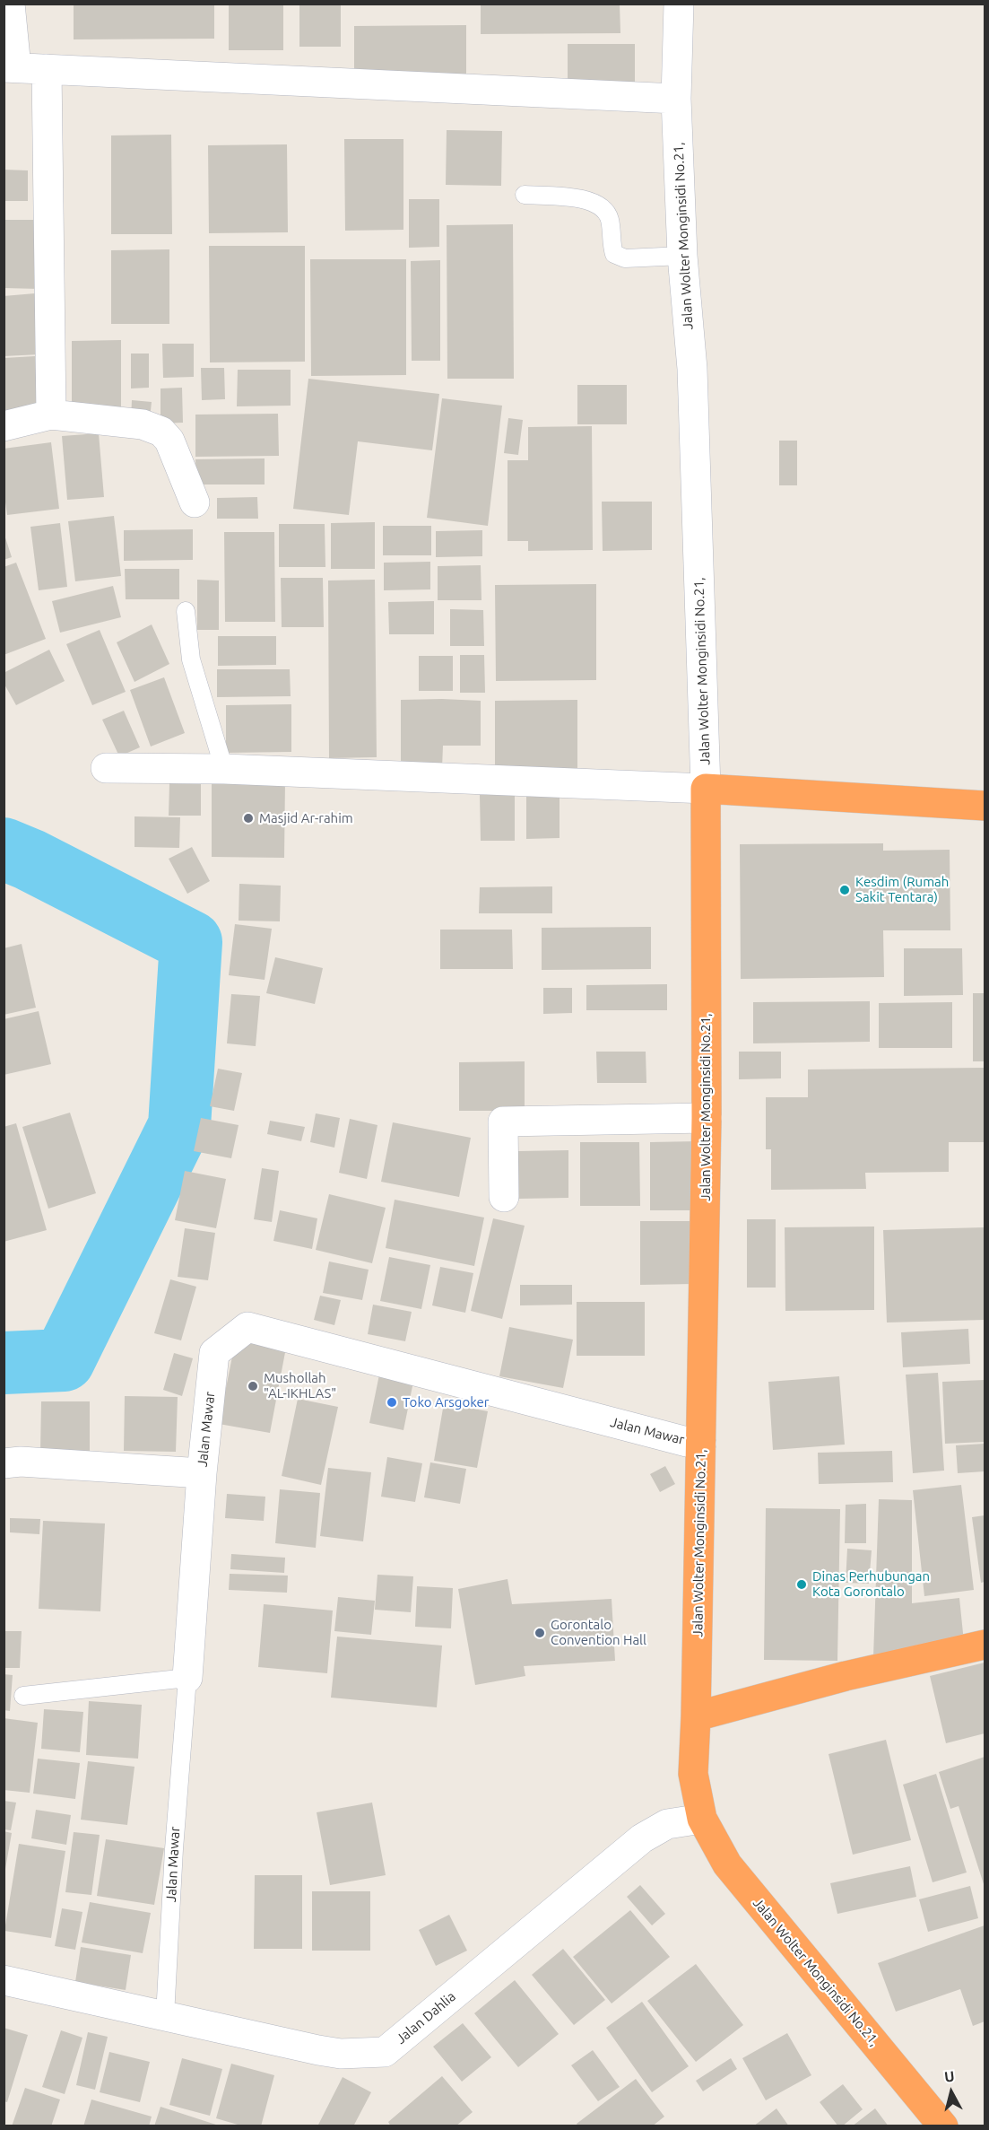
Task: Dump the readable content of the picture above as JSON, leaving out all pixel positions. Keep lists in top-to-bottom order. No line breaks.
{"streets":{"highway":["Jalan Wolter Monginsidi No.21,"],"street":["Jalan Mawar","Jalan Dahlia"]},"crossings":[["Jalan Wolter Monginsidi No.21,","Jalan Mawar"],["Jalan Wolter Monginsidi No.21,","Jalan Dahlia"],["Jalan Mawar","Jalan Dahlia"]],"places":["Masjid Ar-rahim","Kesdim (Rumah Sakit Tentara)","Mushollah \"AL-IKHLAS\"","Toko Arsgoker","Dinas Perhubungan Kota Gorontalo","Gorontalo Convention Hall"],"north":"top"}
